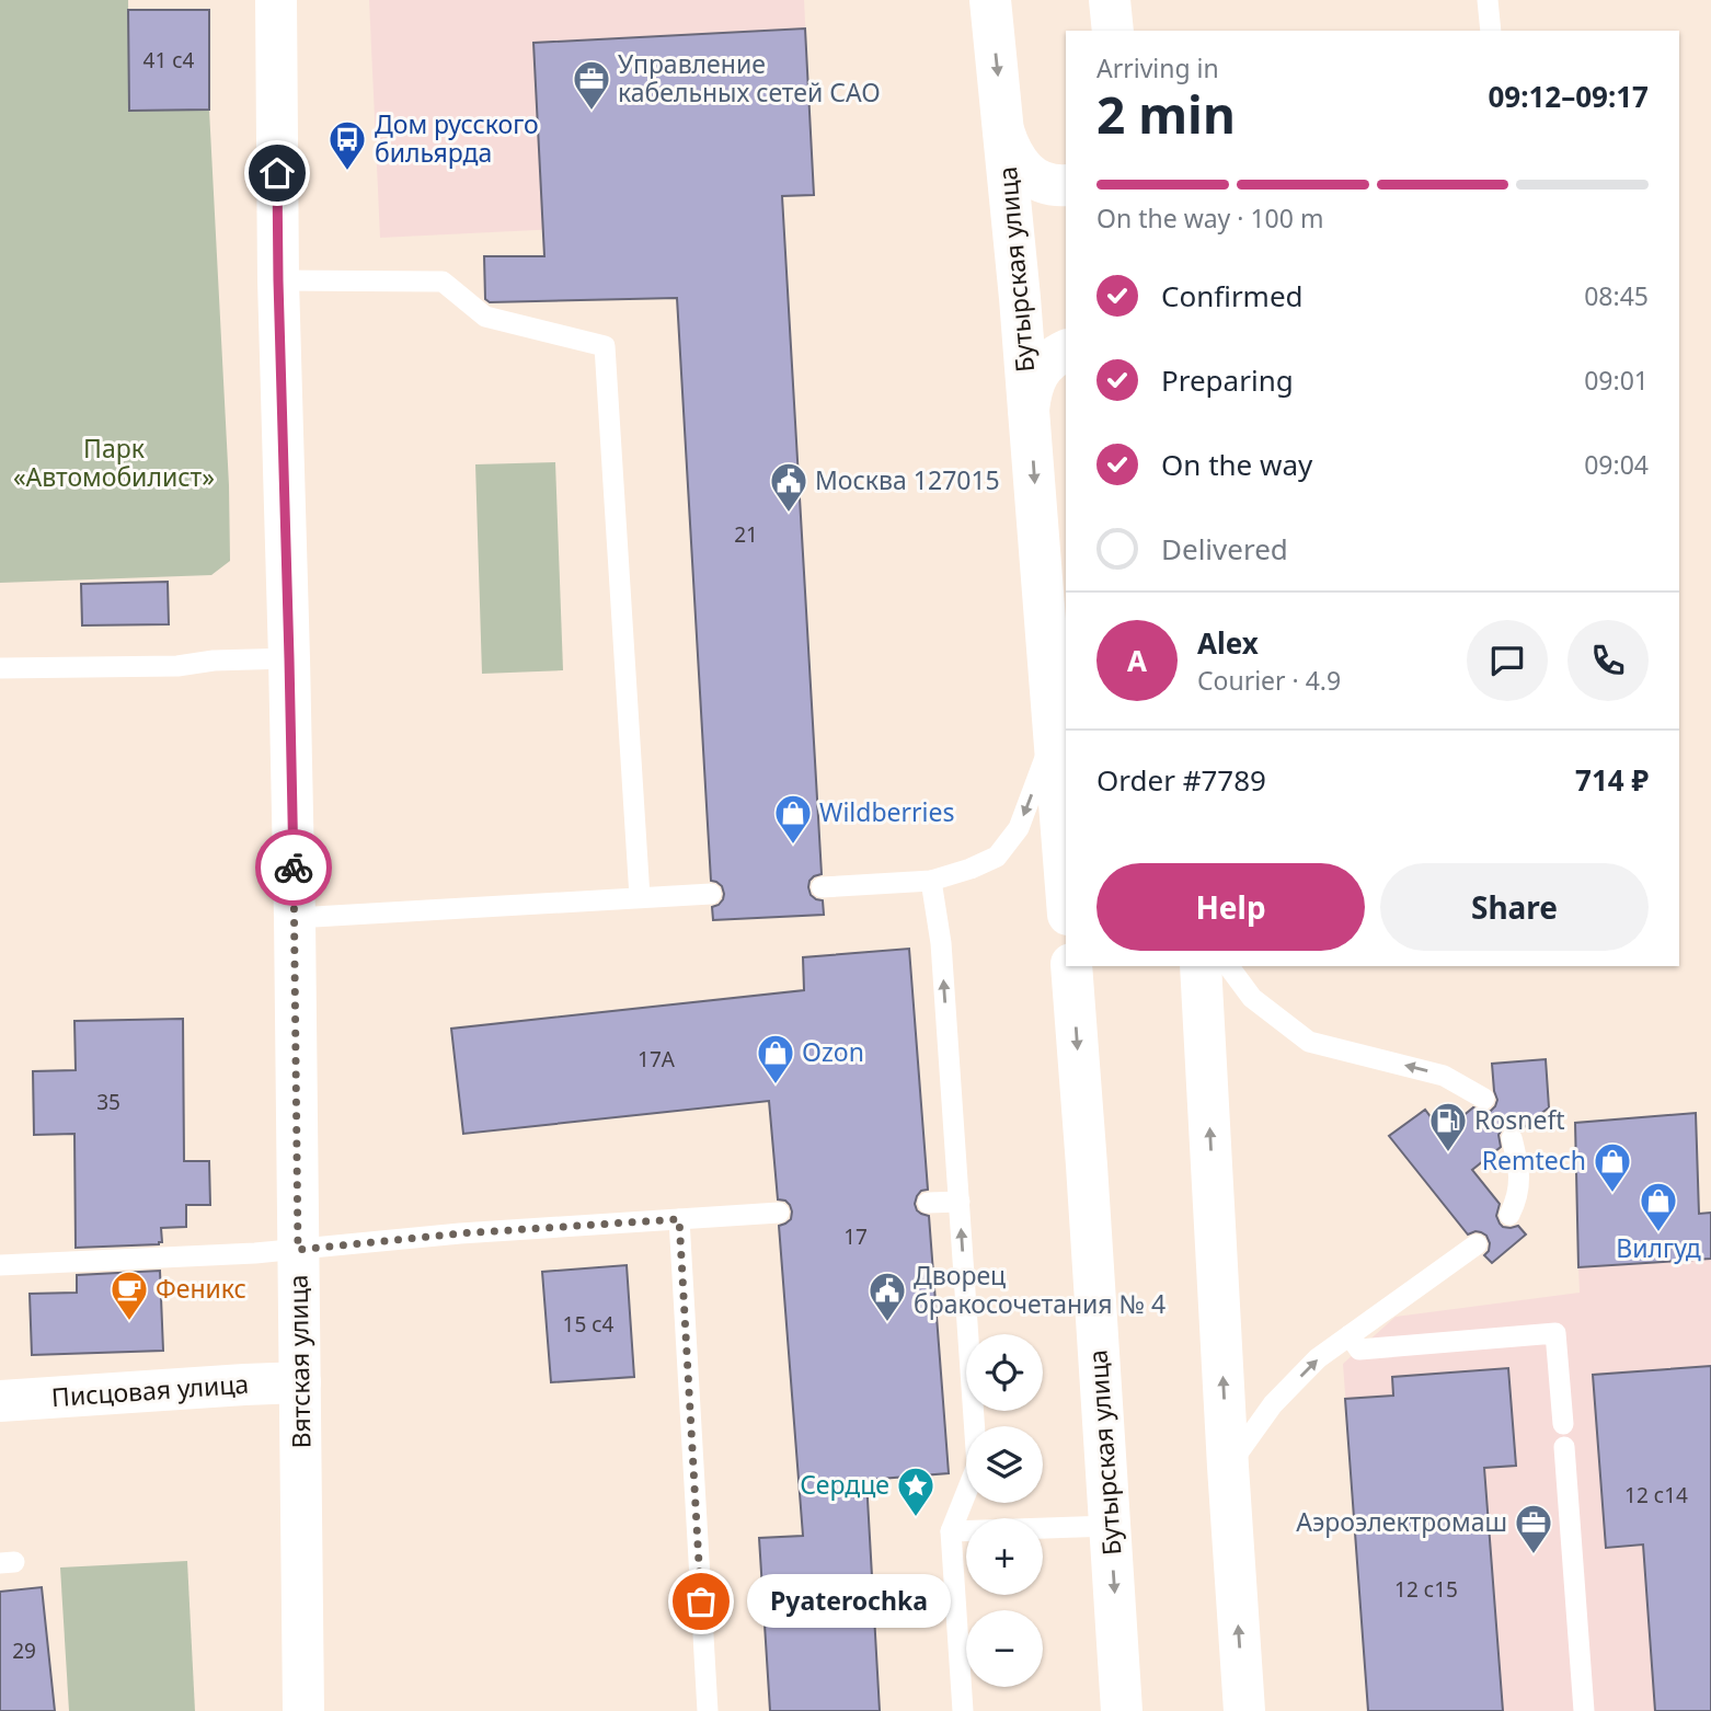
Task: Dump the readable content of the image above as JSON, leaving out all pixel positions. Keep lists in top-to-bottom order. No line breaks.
{"streets":{"main road":["Бутырская улица","Вятская улица","Писцовая улица"]},"crossings":[["Вятская улица","Писцовая улица"]],"parks":["Парк «Автомобилист»"],"places":{"office":["Управление кабельных сетей САО","Аэроэлектромаш"],"bus stop":["Дом русского бильярда"],"public building":["Москва 127015","Дворец бракосочетания № 4"],"shop":["Wildberries","Ozon","Remtech","Вилгуд"],"fuel station":["Rosneft"],"cafe":["Феникс"],"place":["Сердце"],"other":["Pyaterochka"]},"house_numbers":["41 с4","21","17А","35","17","15 с4","12 с14","12 с15","29"],"page":{"heading":["2 min","Arriving in","09:12–09:17"],"panel":["Alex","Courier · 4.9","Order #7789","714 ₽"],"bar":"On the way · 100 m","list":[["Confirmed","08:45"],["Preparing","09:01"],["On the way","09:04"],"Delivered"],"round":"A","buttons":["Help","Share"],"map_buttons":["+","−"],"bubble":"Pyaterochka"}}
